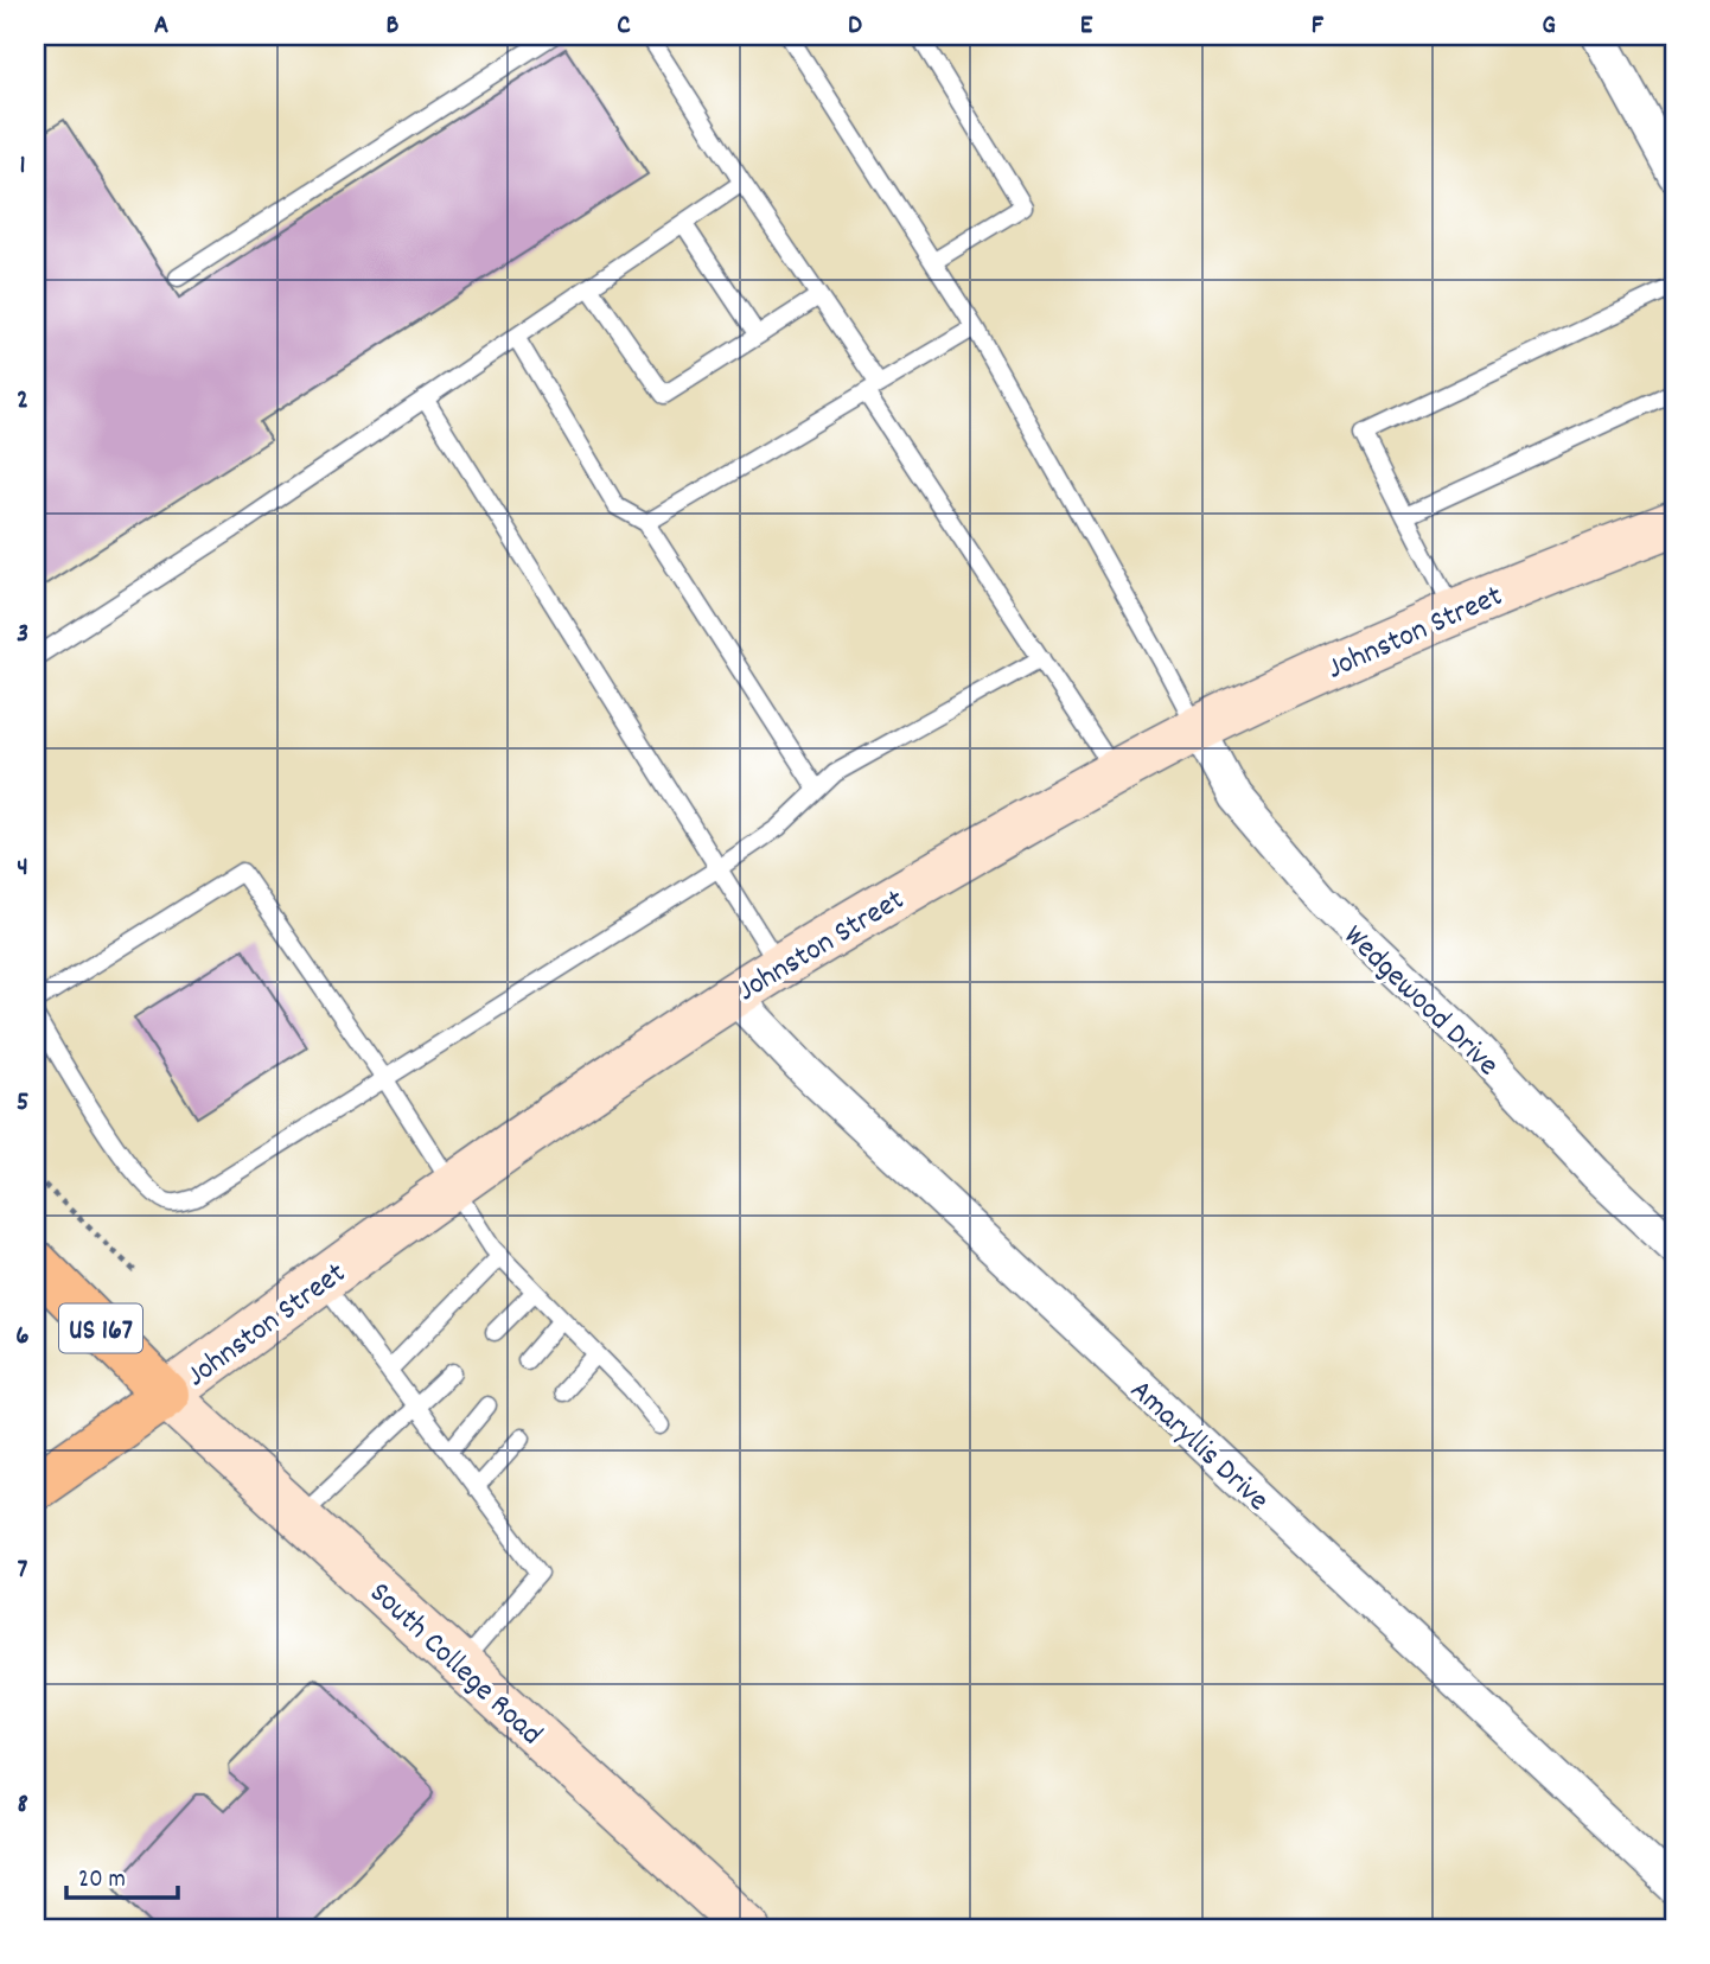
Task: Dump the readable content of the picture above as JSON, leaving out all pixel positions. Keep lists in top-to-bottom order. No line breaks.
{"streets":{"main road":["Johnston Street","US 167","South College Road"],"street":["Wedgewood Drive","Amaryllis Drive"]},"crossings":[["Johnston Street","Wedgewood Drive"],["Johnston Street","US 167"],["Johnston Street","Amaryllis Drive"],["Johnston Street","South College Road"],["US 167","South College Road"]],"scale_bar":"20 m","grid":{"columns":["A","B","C","D","E","F","G"],"rows":["1","2","3","4","5","6","7","8"]}}
